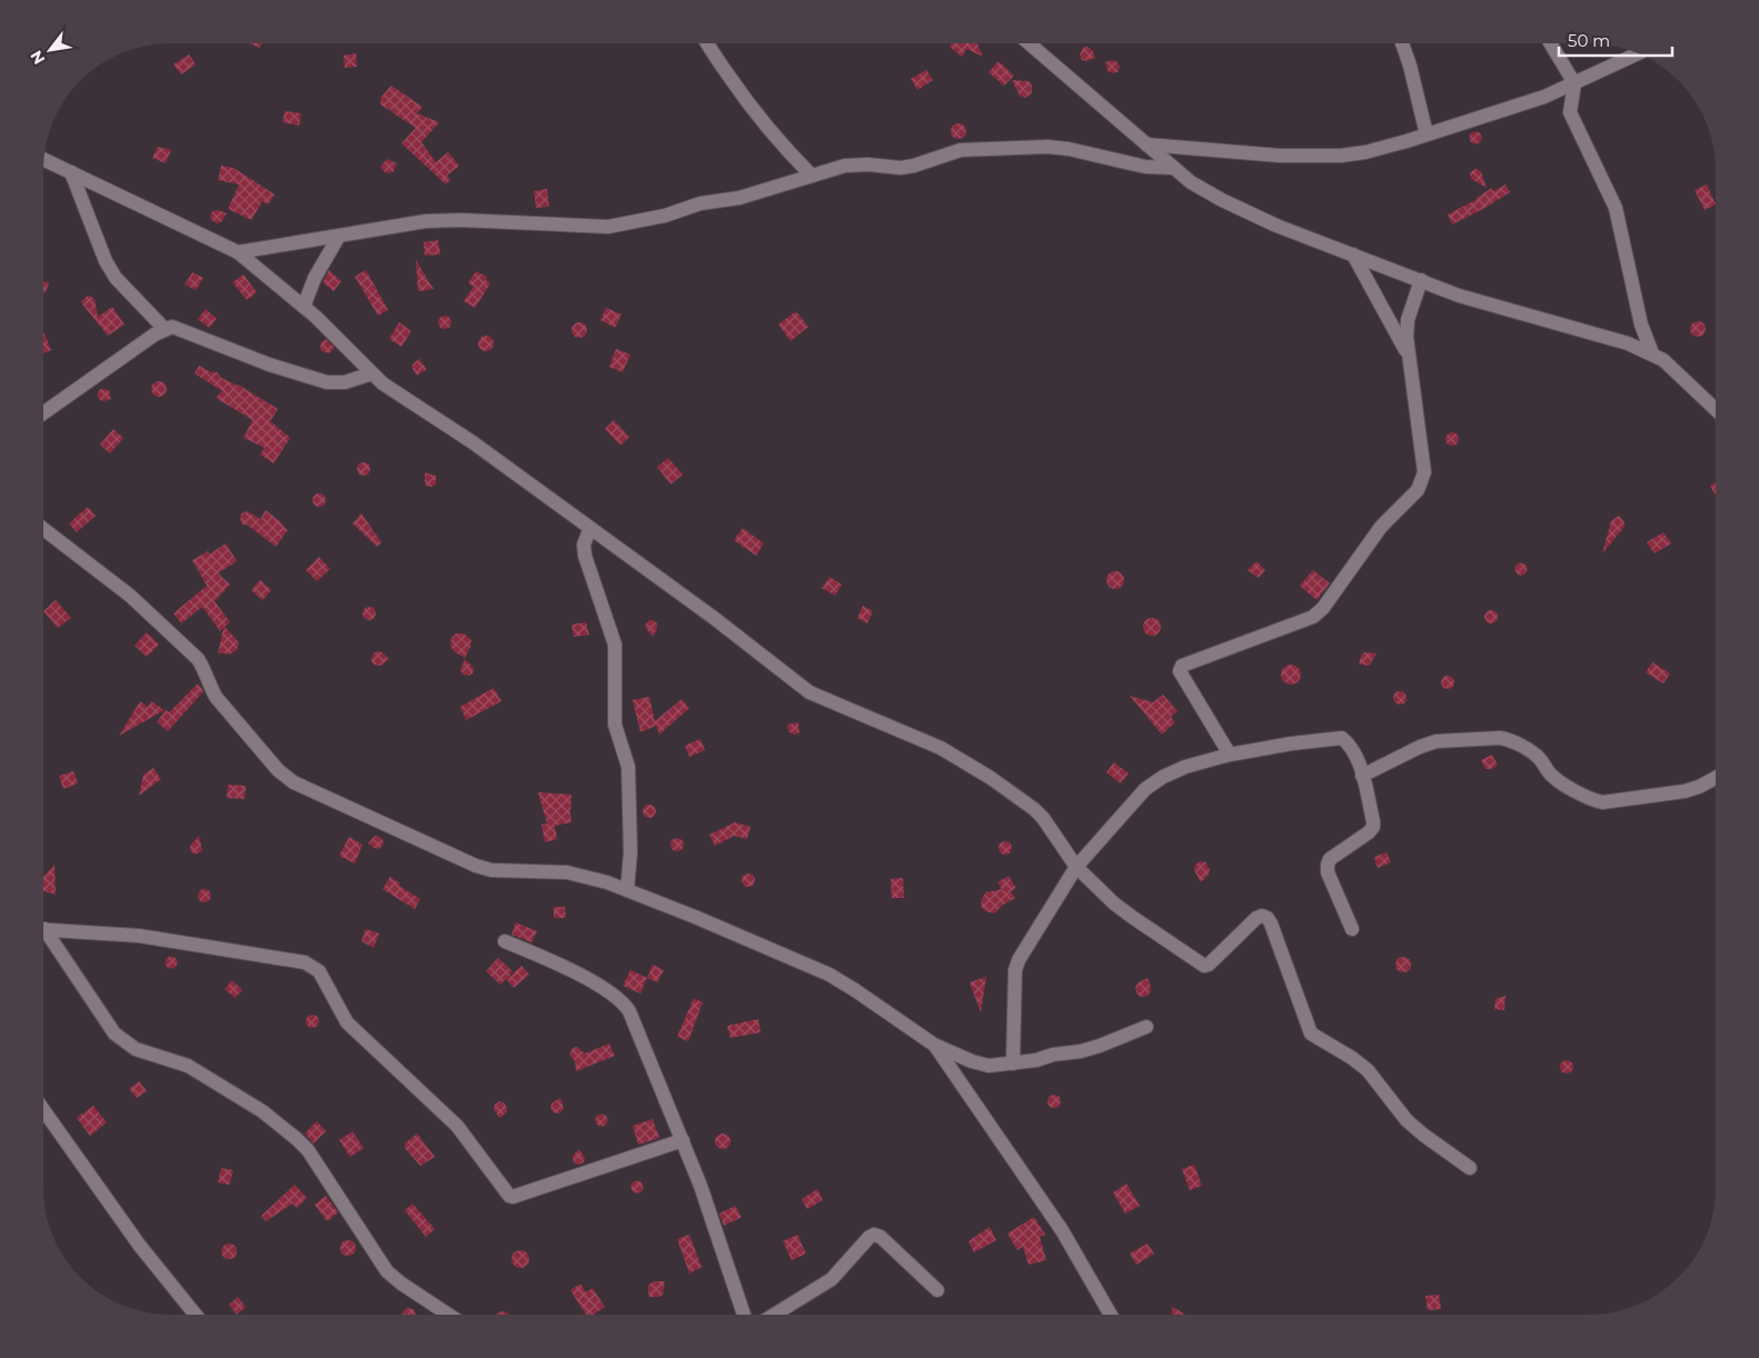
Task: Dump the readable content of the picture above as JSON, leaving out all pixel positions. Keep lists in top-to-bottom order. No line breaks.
{"scale_bar":"50 m","north":"bottom left"}
